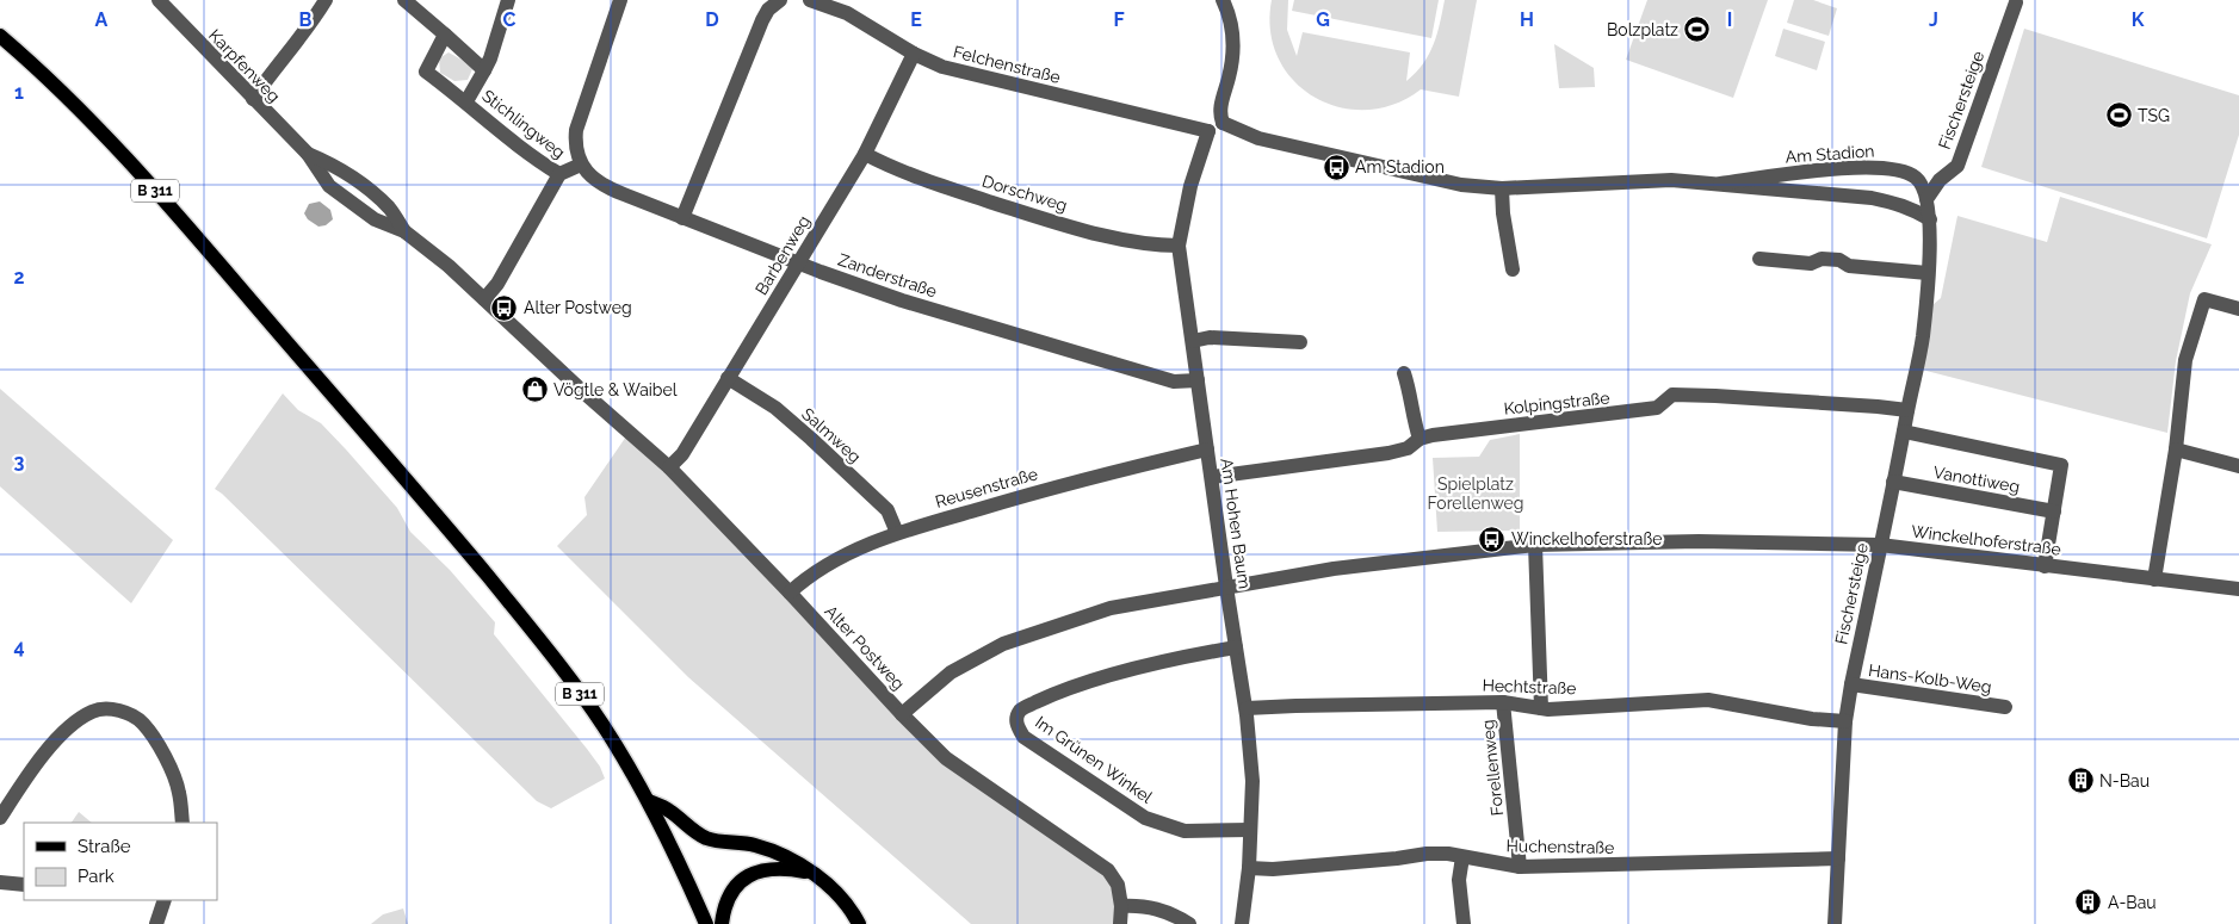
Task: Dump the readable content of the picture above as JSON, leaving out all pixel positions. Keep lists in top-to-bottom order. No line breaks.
{"streets":{"main road":["B 311"],"street":["Felchenstraße","Karpfenweg","Fischersteige","Stichlingweg","Am Stadion","Dorschweg","Barbenweg","Zanderstraße","Kolpingstraße","Salmweg","Vanottiweg","Reusenstraße","Am Hohen Baum","Winckelhoferstraße","Alter Postweg","Hans-Kolb-Weg","Hechtstraße","Im Grünen Winkel","Forellenweg","Huchenstraße"]},"crossings":[["Felchenstraße","Barbenweg"],["Felchenstraße","Am Hohen Baum"],["Karpfenweg","Alter Postweg"],["Fischersteige","Am Stadion"],["Fischersteige","Kolpingstraße"],["Fischersteige","Vanottiweg"],["Fischersteige","Winckelhoferstraße"],["Fischersteige","Hans-Kolb-Weg"],["Fischersteige","Hechtstraße"],["Fischersteige","Huchenstraße"],["Dorschweg","Barbenweg"],["Dorschweg","Am Hohen Baum"],["Barbenweg","Zanderstraße"],["Barbenweg","Salmweg"],["Barbenweg","Alter Postweg"],["Zanderstraße","Am Hohen Baum"],["Kolpingstraße","Am Hohen Baum"],["Salmweg","Reusenstraße"],["Reusenstraße","Am Hohen Baum"],["Reusenstraße","Alter Postweg"],["Am Hohen Baum","Winckelhoferstraße"],["Am Hohen Baum","Hechtstraße"],["Am Hohen Baum","Im Grünen Winkel"],["Am Hohen Baum","Huchenstraße"],["Winckelhoferstraße","Alter Postweg"],["Hechtstraße","Forellenweg"],["Forellenweg","Huchenstraße"]],"parks":["Spielplatz Forellenweg"],"places":{"sports":["Bolzplatz","TSG"],"bus stop":["Am Stadion","Alter Postweg","Winckelhoferstraße"],"shop":["Vögtle & Waibel"],"building":["N-Bau","A-Bau"]},"legend":["Straße","Park"],"grid":{"columns":["A","B","C","D","E","F","G","H","I","J","K"],"rows":["1","2","3","4"]}}
